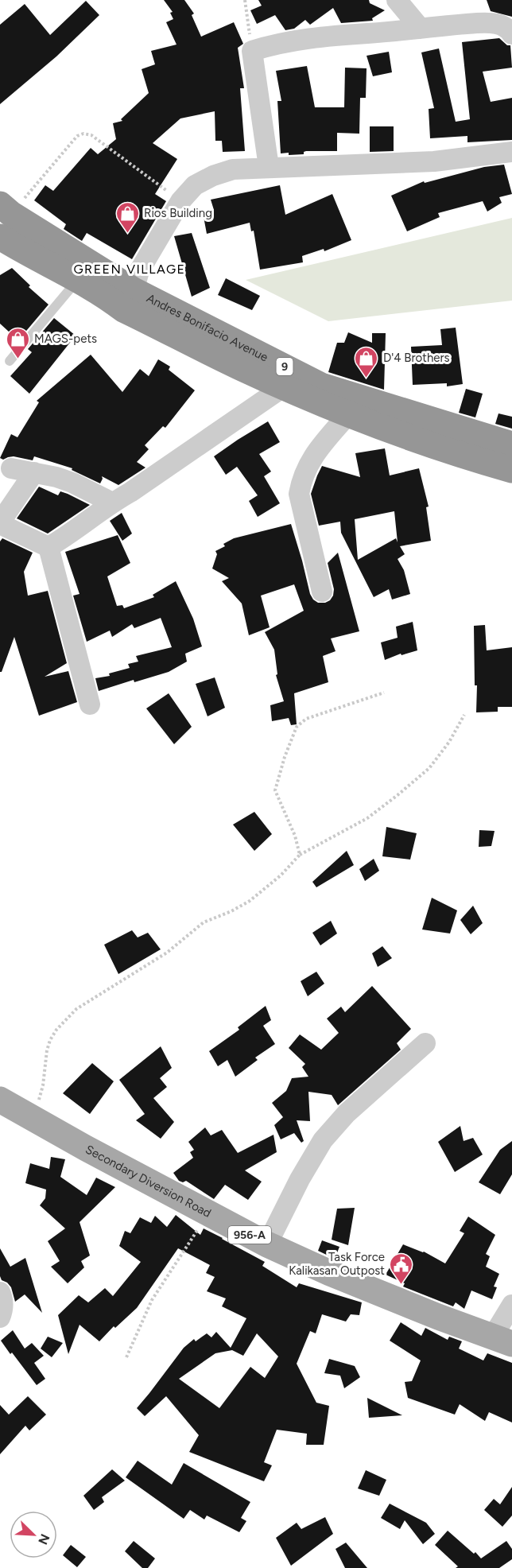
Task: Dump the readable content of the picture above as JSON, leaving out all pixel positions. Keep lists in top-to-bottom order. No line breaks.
{"streets":{"highway":["Andres Bonifacio Avenue","9"],"main road":["Secondary Diversion Road","956-A"]},"districts":["GREEN VILLAGE"],"places":{"shop":["Rios Building","MAGS-pets","D'4 Brothers"],"public building":["Task Force Kalikasan Outpost"]},"north":"bottom right"}
